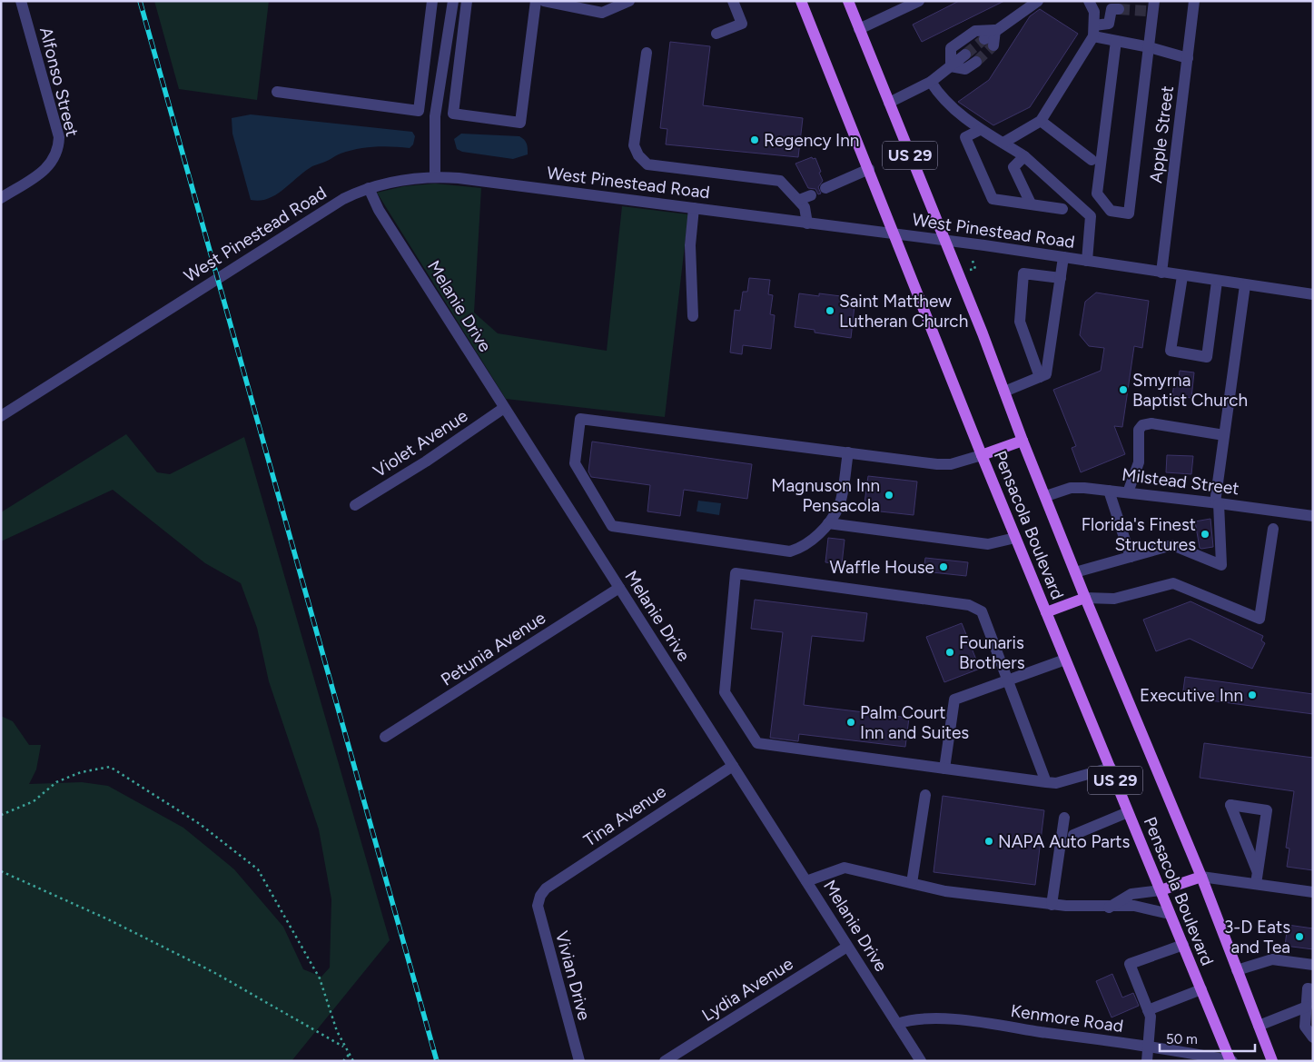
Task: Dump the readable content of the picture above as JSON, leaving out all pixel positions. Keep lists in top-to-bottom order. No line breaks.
{"streets":{"main road":["US 29","Pensacola Boulevard"],"street":["Alfonso Street","Apple Street","West Pinestead Road","Melanie Drive","Violet Avenue","Milstead Street","Petunia Avenue","Tina Avenue","Vivian Drive","Lydia Avenue","Kenmore Road"]},"crossings":[["Apple Street","West Pinestead Road"],["West Pinestead Road","Melanie Drive"],["West Pinestead Road","Pensacola Boulevard"],["Melanie Drive","Violet Avenue"],["Melanie Drive","Petunia Avenue"],["Melanie Drive","Tina Avenue"],["Melanie Drive","Lydia Avenue"],["Melanie Drive","Kenmore Road"],["Milstead Street","Pensacola Boulevard"],["Pensacola Boulevard","Kenmore Road"],["Tina Avenue","Vivian Drive"]],"places":["Regency Inn","Saint Matthew Lutheran Church","Smyrna Baptist Church","Magnuson Inn Pensacola","Florida's Finest Structures","Waffle House","Founaris Brothers","Executive Inn","Palm Court Inn and Suites","NAPA Auto Parts","3-D Eats and Tea"],"scale_bar":"50 m"}
